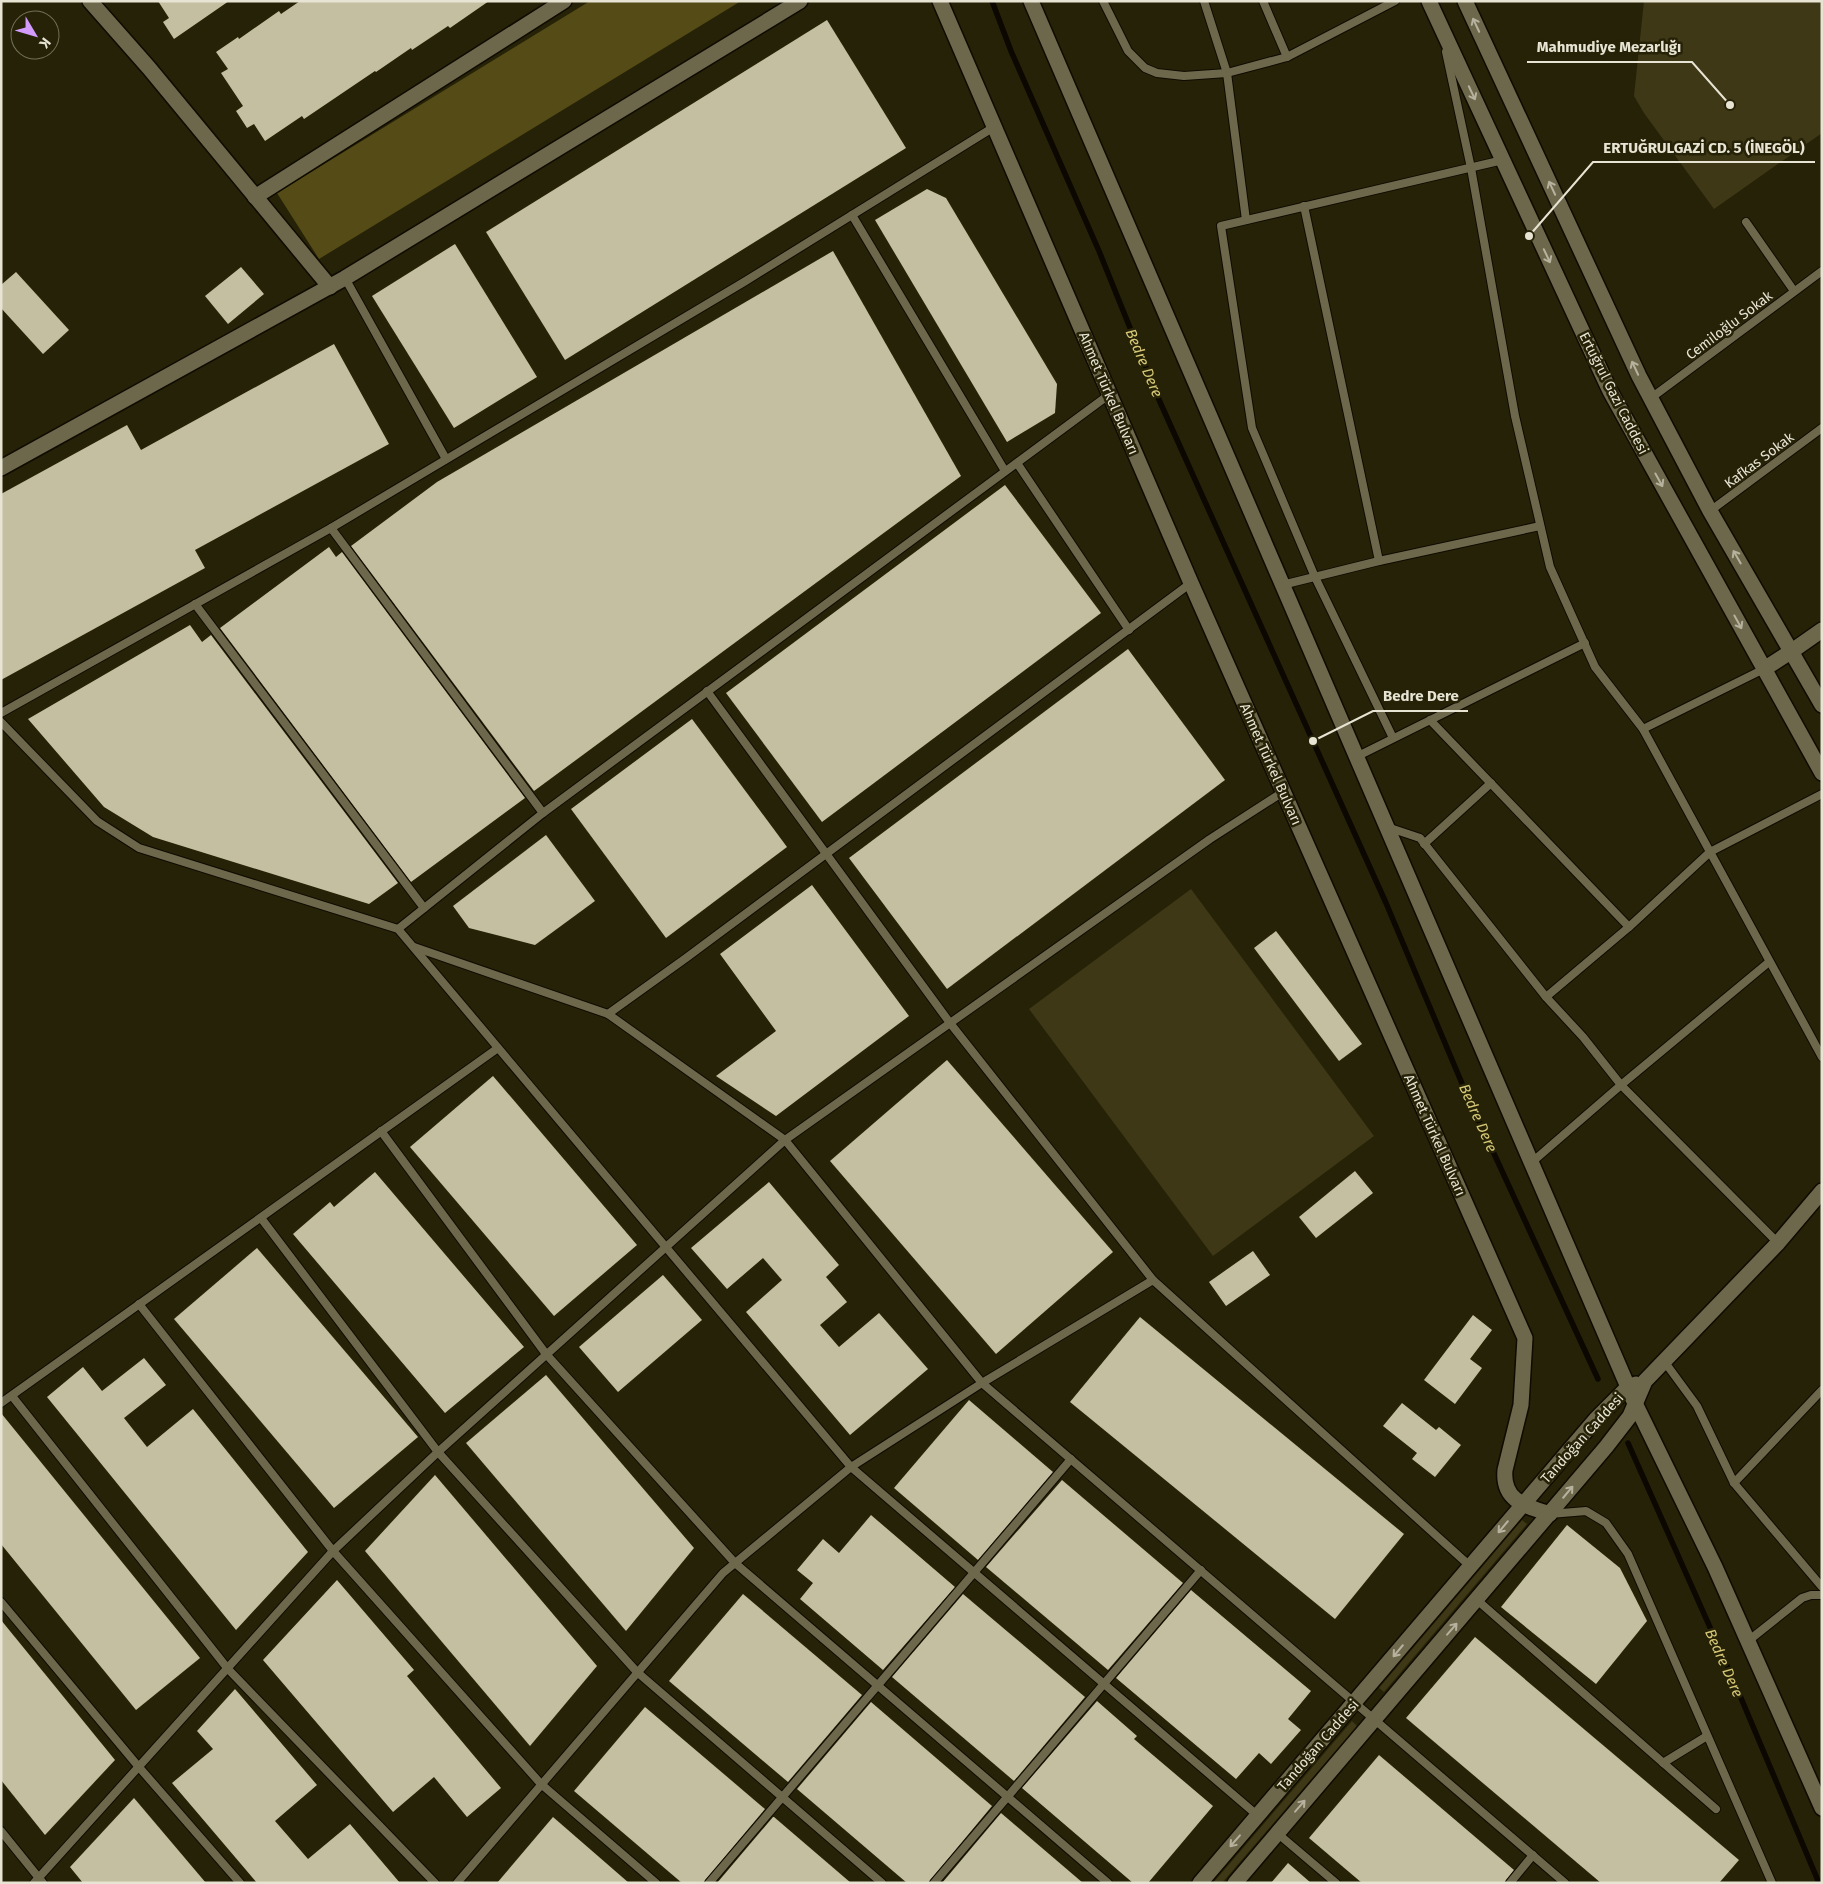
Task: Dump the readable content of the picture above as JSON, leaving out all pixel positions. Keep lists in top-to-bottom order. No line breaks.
{"streets":{"street":["Ahmet Türkel Bulvarı","Ertuğrul Gazi Caddesi","Tandoğan Caddesi"],"lane":["Cemiloğlu Sokak","Kafkas Sokak"]},"crossings":[["Ahmet Türkel Bulvarı","Tandoğan Caddesi"]],"water":["Bedre Dere"],"places":["Mahmudiye Mezarlığı","ERTUĞRULGAZİ CD. 5 (İNEGÖL)","Bedre Dere"],"north":"bottom right"}
